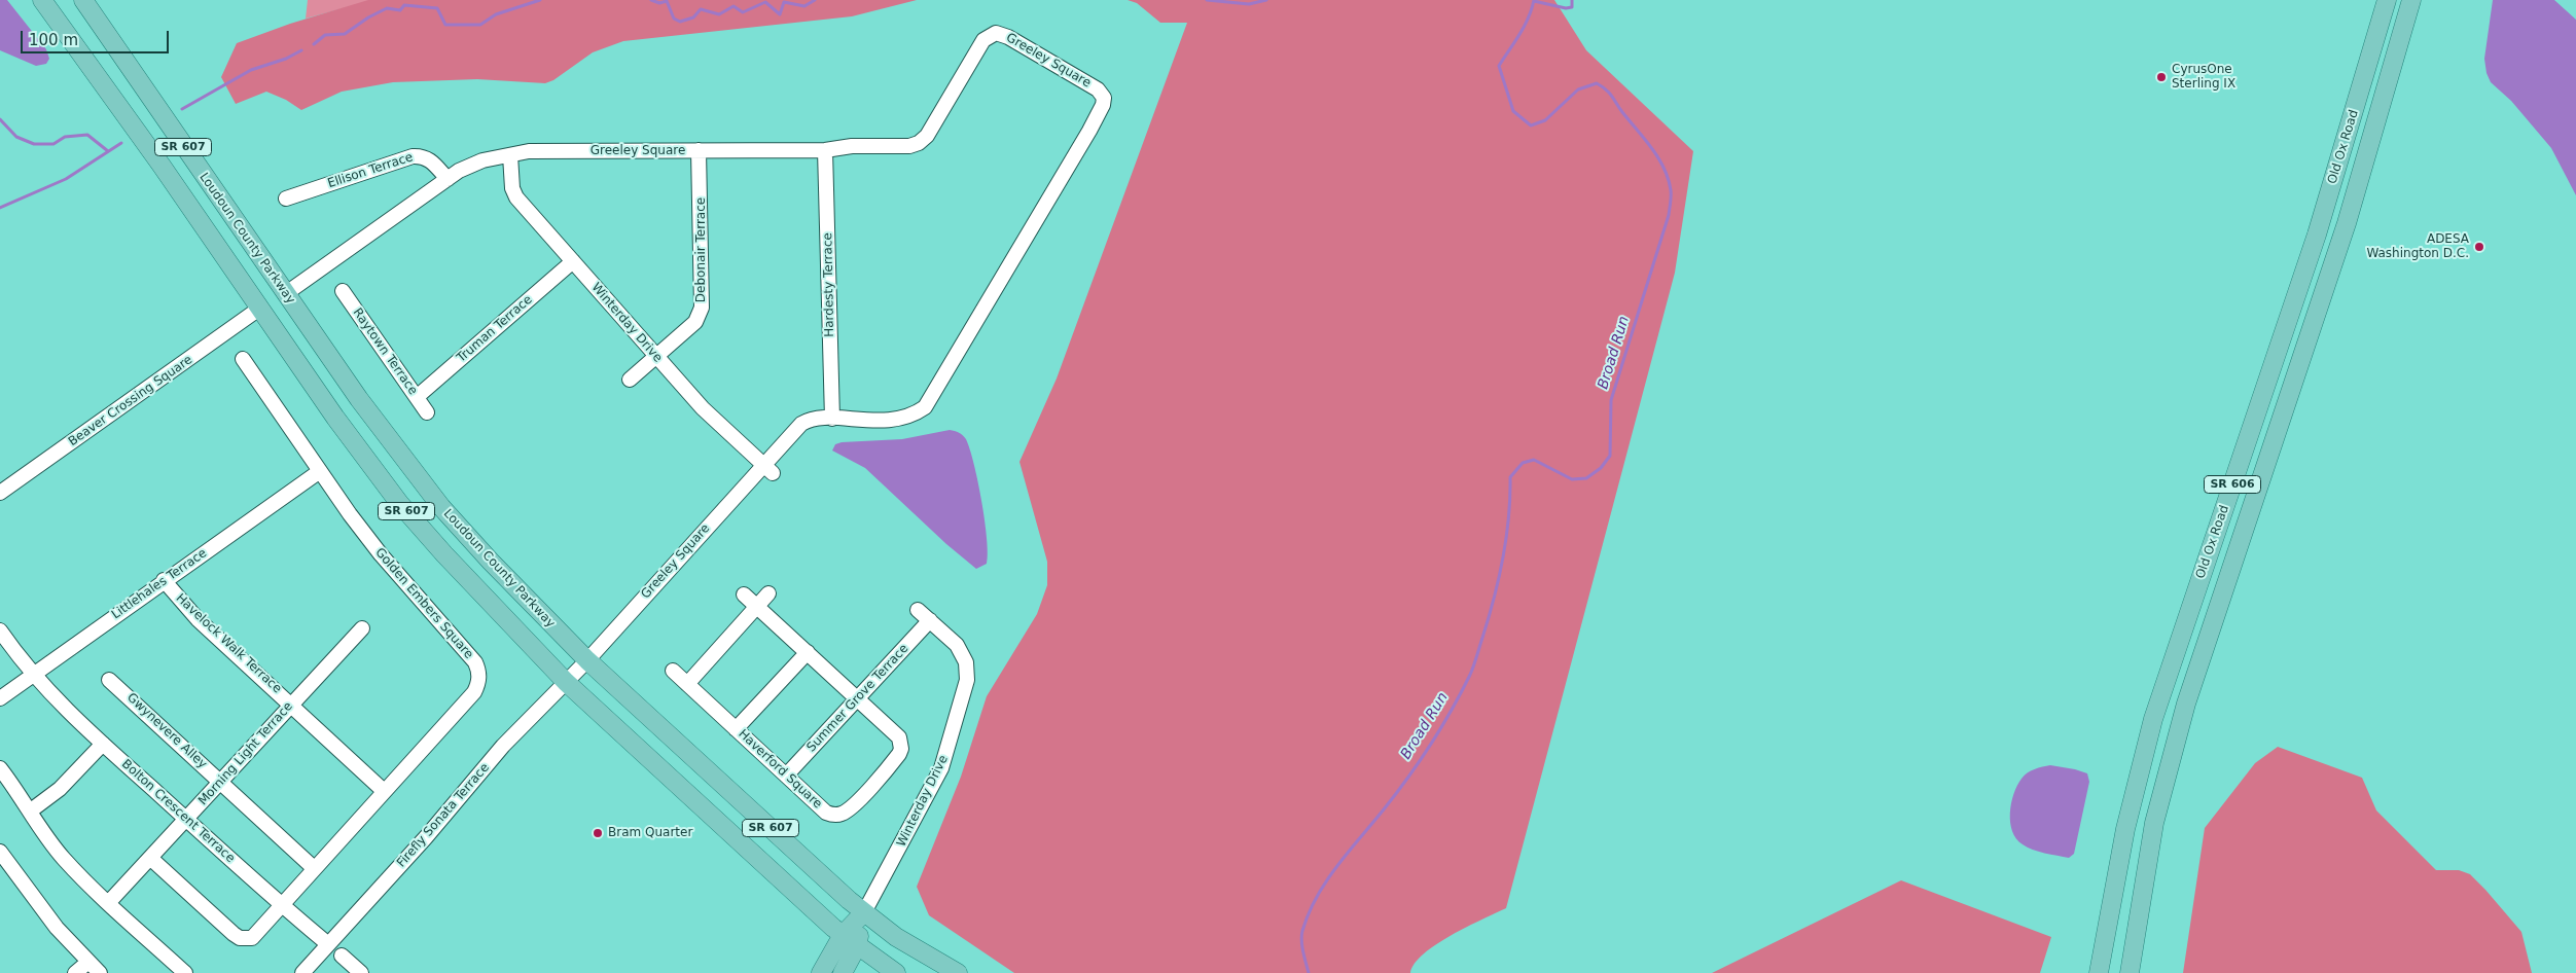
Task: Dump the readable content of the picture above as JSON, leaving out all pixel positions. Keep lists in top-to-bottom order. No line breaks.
{"streets":{"main road":["SR 607","Old Ox Road","Loudoun County Parkway","SR 606"],"street":["Greeley Square","Ellison Terrace","Debonair Terrace","Hardesty Terrace","Winterday Drive","Truman Terrace","Raytown Terrace","Beaver Crossing Square","Littlehales Terrace","Golden Embers Square","Havelock Walk Terrace","Summer Grove Terrace","Gwynevere Alley","Morning Light Terrace","Haverford Square","Bolton Crescent Terrace","Firefly Sonata Terrace"]},"crossings":[["Greeley Square","Ellison Terrace"],["Greeley Square","Loudoun County Parkway"],["Greeley Square","Debonair Terrace"],["Greeley Square","Hardesty Terrace"],["Greeley Square","Winterday Drive"],["Greeley Square","Firefly Sonata Terrace"],["SR 607","Beaver Crossing Square"],["SR 607","Firefly Sonata Terrace"],["Loudoun County Parkway","Winterday Drive"],["Loudoun County Parkway","Firefly Sonata Terrace"],["Debonair Terrace","Winterday Drive"],["Winterday Drive","Truman Terrace"],["Winterday Drive","Summer Grove Terrace"],["Truman Terrace","Raytown Terrace"],["Littlehales Terrace","Golden Embers Square"],["Littlehales Terrace","Havelock Walk Terrace"],["Littlehales Terrace","Bolton Crescent Terrace"],["Golden Embers Square","Havelock Walk Terrace"],["Golden Embers Square","Gwynevere Alley"],["Golden Embers Square","Morning Light Terrace"],["Golden Embers Square","Bolton Crescent Terrace"],["Havelock Walk Terrace","Morning Light Terrace"],["Summer Grove Terrace","Haverford Square"],["Gwynevere Alley","Morning Light Terrace"],["Morning Light Terrace","Bolton Crescent Terrace"],["Bolton Crescent Terrace","Firefly Sonata Terrace"]],"water":["Broad Run"],"places":["CyrusOne Sterling IX","ADESA Washington D.C.","Bram Quarter"],"scale_bar":"100 m"}
